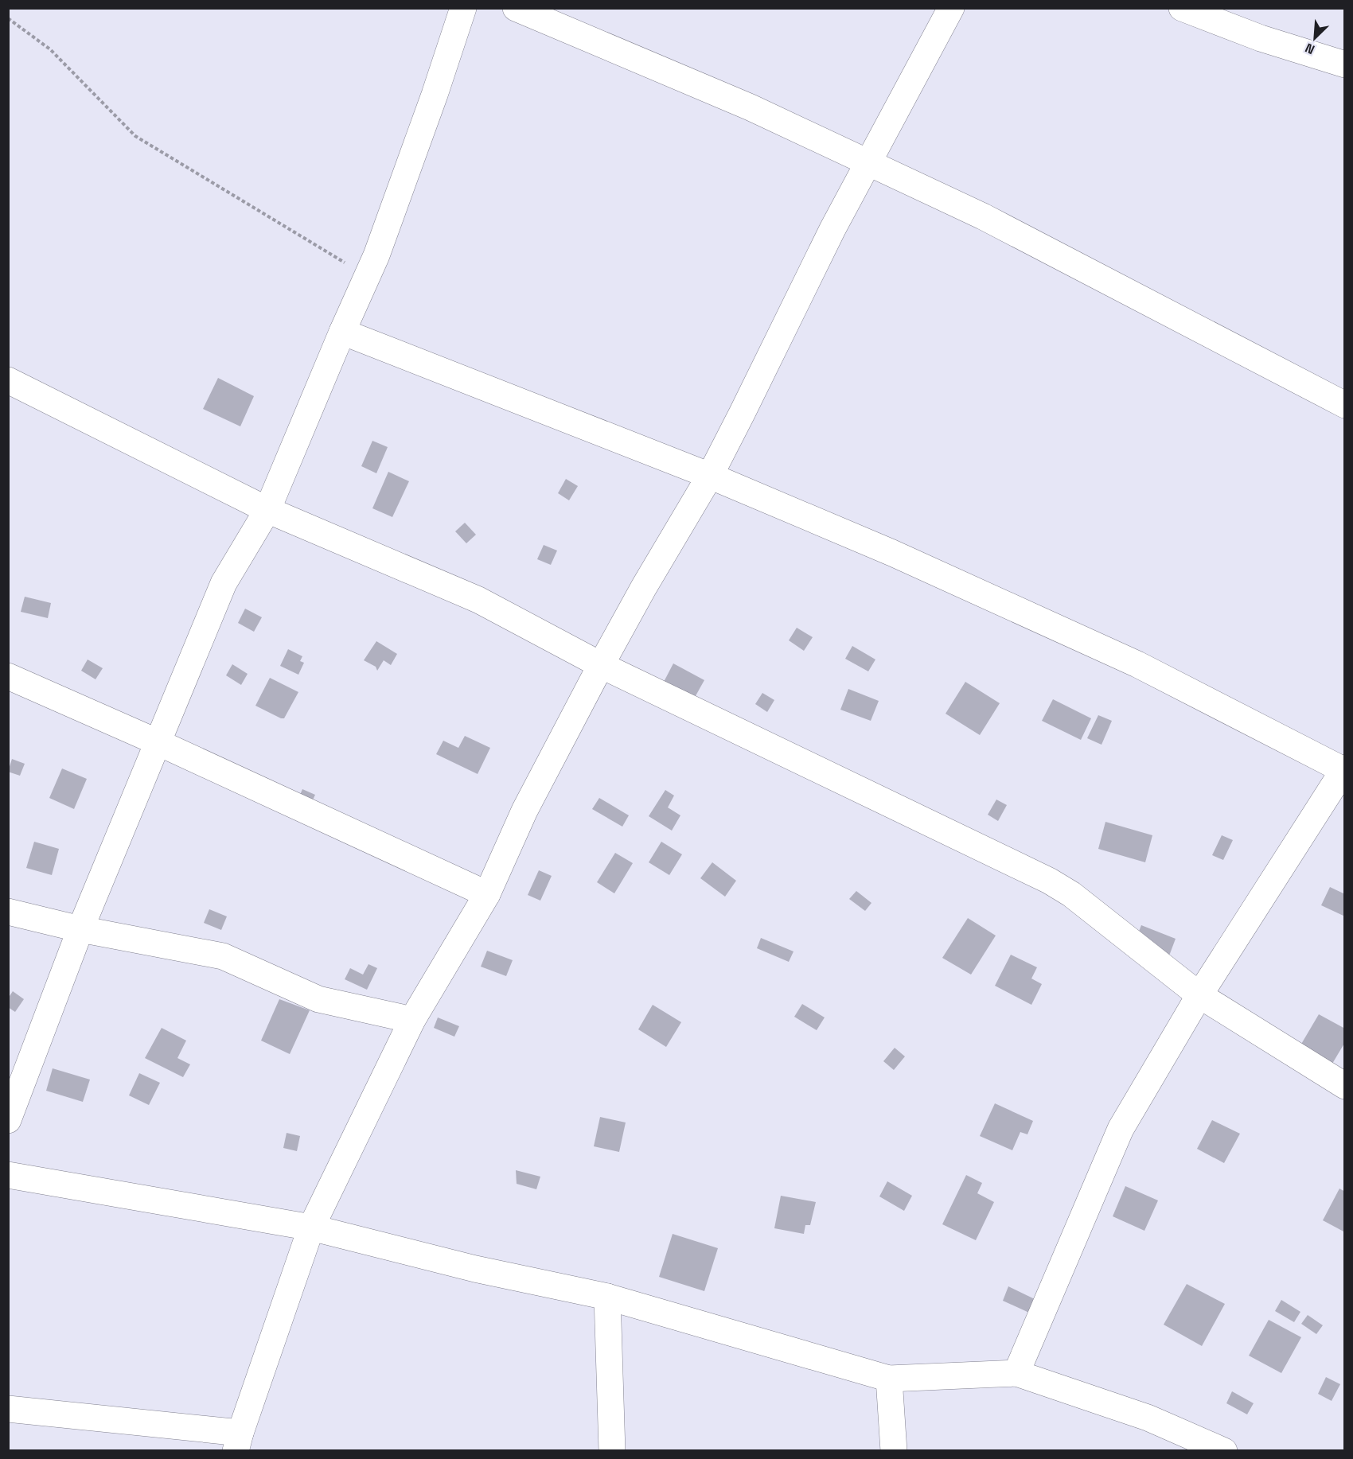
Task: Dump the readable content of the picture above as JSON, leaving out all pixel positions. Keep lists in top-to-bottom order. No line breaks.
{"north":"bottom left"}
